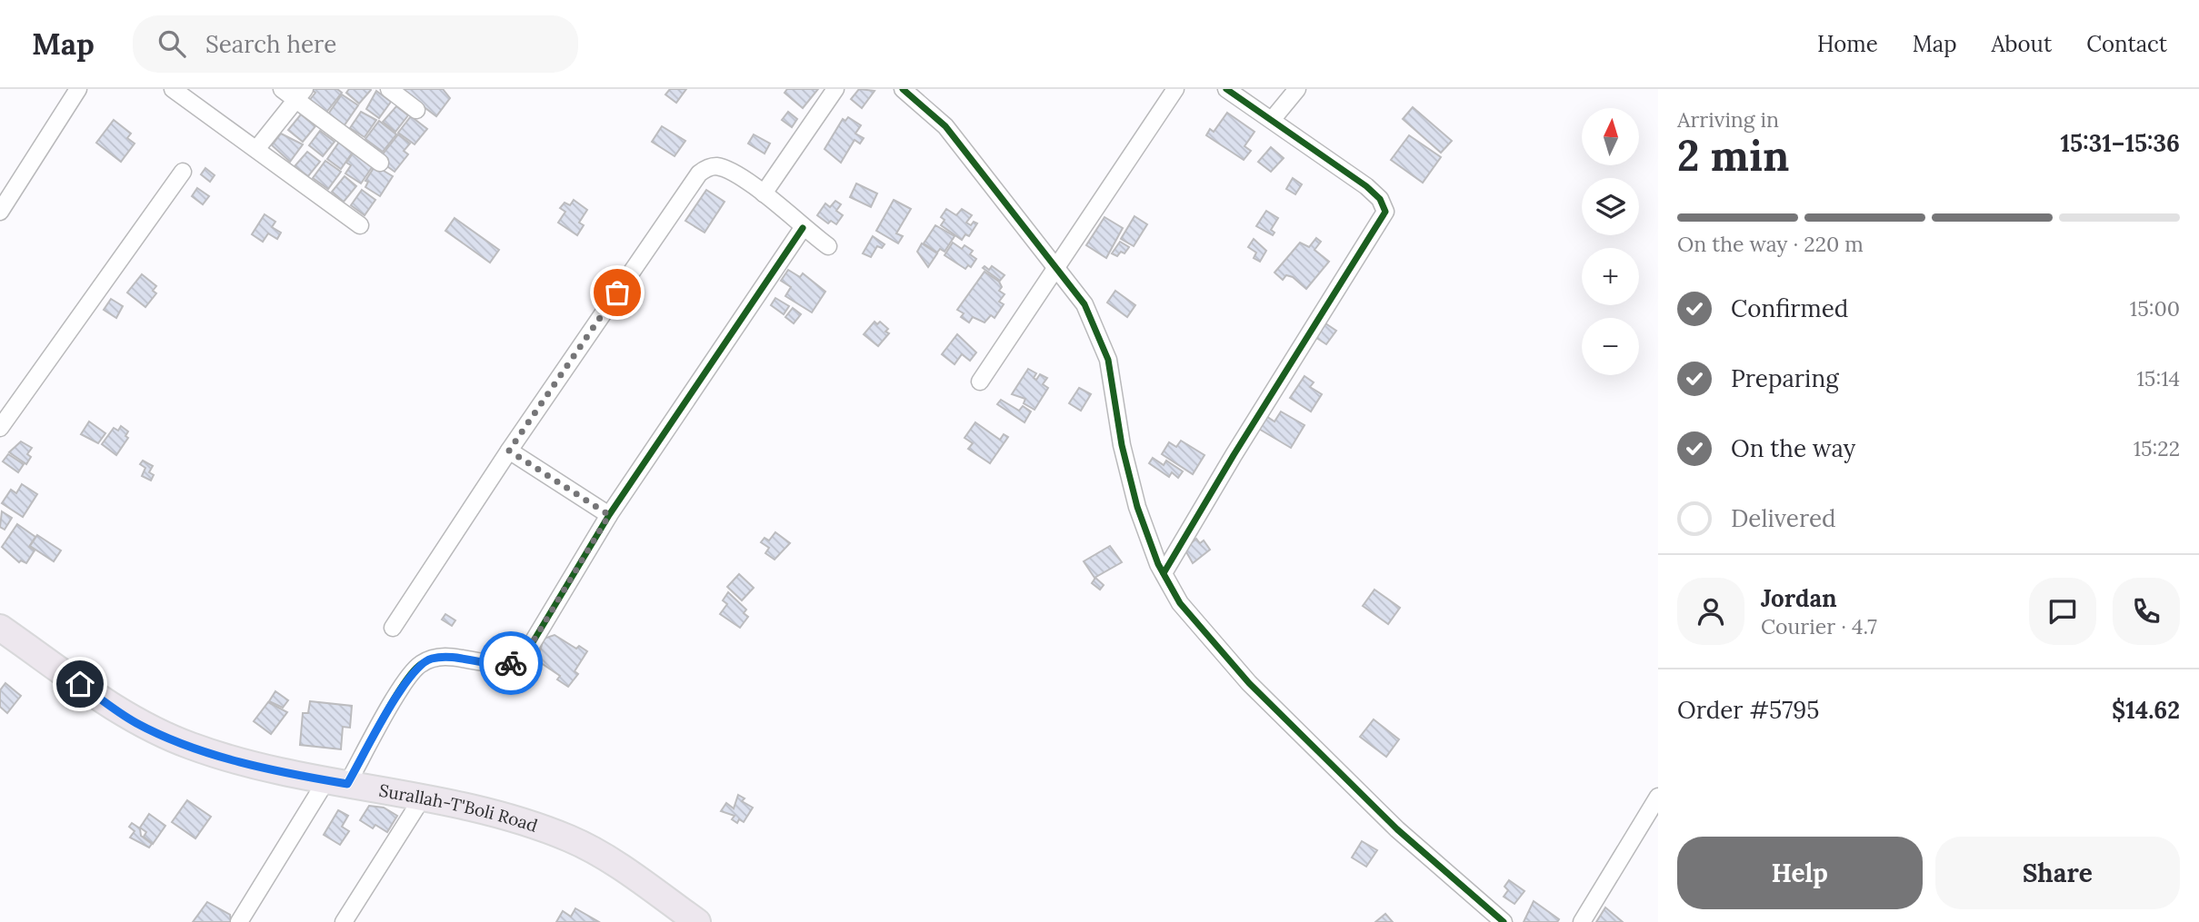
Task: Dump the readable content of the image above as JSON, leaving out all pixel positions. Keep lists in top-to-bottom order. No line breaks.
{"streets":{"main road":["Surallah-T'Boli Road"]},"north":"top","page":{"header":"Map","search":"Search here","nav":["Home","Map","About","Contact"],"heading":["2 min","Arriving in","15:31–15:36"],"panel":["Jordan","Courier · 4.7","Order #5795","$14.62"],"map_buttons":["+","−"],"bar":"On the way · 220 m","list":[["Confirmed","15:00"],["Preparing","15:14"],["On the way","15:22"],"Delivered"],"buttons":["Help","Share"]}}
